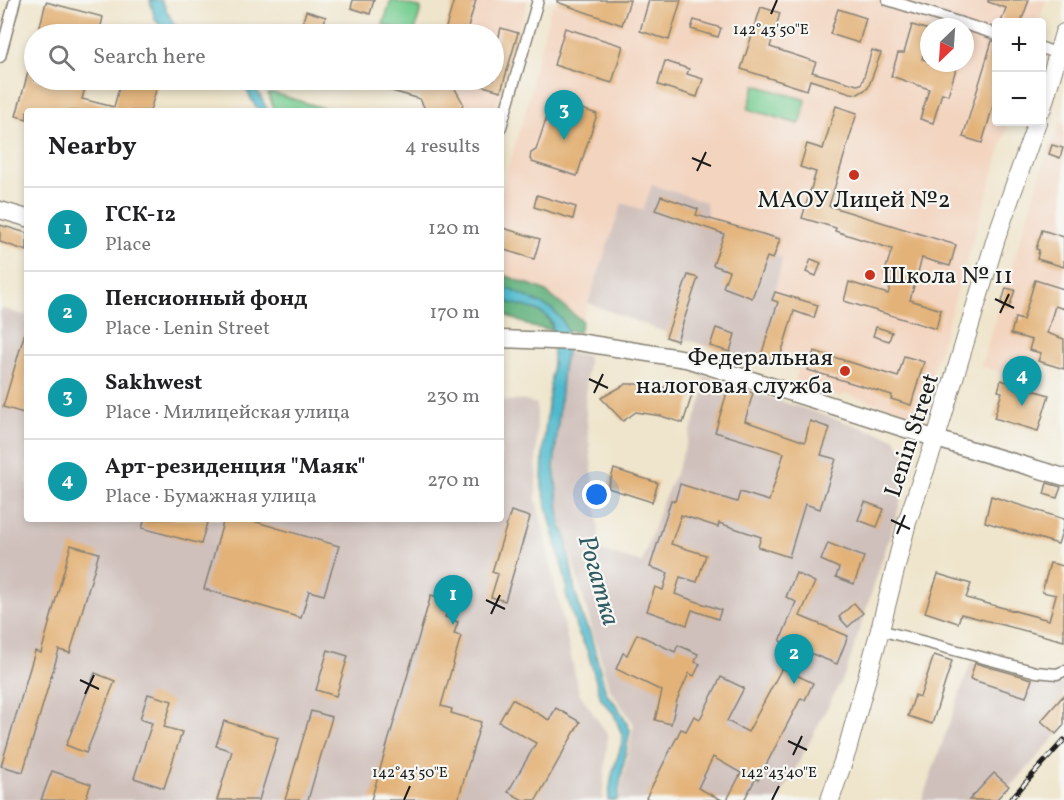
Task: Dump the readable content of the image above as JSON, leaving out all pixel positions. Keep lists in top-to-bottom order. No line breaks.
{"streets":{"main road":["Lenin Street"]},"water":["Рогатка"],"places":["МАОУ Лицей №2","Школа № 11","Федеральная налоговая служба"],"north":"bottom left","page":{"map_buttons":["+","−"],"search":"Search here","pins":["3","4","1","2"],"heading":["Nearby","4 results"],"list":[{"mark":"1","name":"ГСК-12","note":"Place","value":"120 m"},{"mark":"2","name":"Пенсионный фонд","note":"Place · Lenin Street","value":"170 m"},{"mark":"3","name":"Sakhwest","note":"Place · Милицейская улица","value":"230 m"},{"mark":"4","name":"Арт-резиденция \"Маяк\"","note":"Place · Бумажная улица","value":"270 m"}]},"coordinates":["142°43'50\"E","142°43'40\"E"]}
